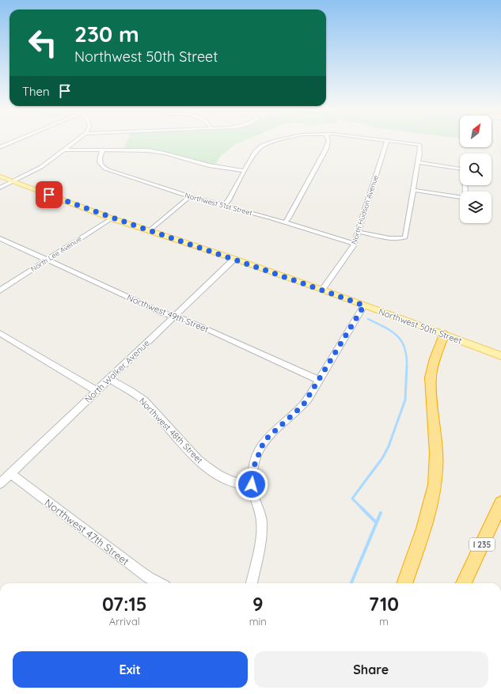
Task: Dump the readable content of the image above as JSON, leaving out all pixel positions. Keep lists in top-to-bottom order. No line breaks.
{"streets":{"highway":["I 235"],"main road":["Northwest 50th Street"],"street":["Northwest 51st Street","North Hudson Avenue","North Lee Avenue","Northwest 49th Street","North Walker Avenue","Northwest 48th Street","Northwest 47th Street"]},"crossings":[["Northwest 51st Street","North Hudson Avenue"],["North Hudson Avenue","Northwest 50th Street"],["North Lee Avenue","Northwest 49th Street"],["North Lee Avenue","Northwest 50th Street"],["Northwest 49th Street","North Walker Avenue"],["Northwest 50th Street","North Walker Avenue"],["North Walker Avenue","Northwest 48th Street"],["North Walker Avenue","Northwest 47th Street"]],"north":"top right","page":{"turn":["230 m","Northwest 50th Street"],"then":"Then","eta":["07:15","Arrival","9","min","710","m"],"buttons":["Exit","Share"]}}
